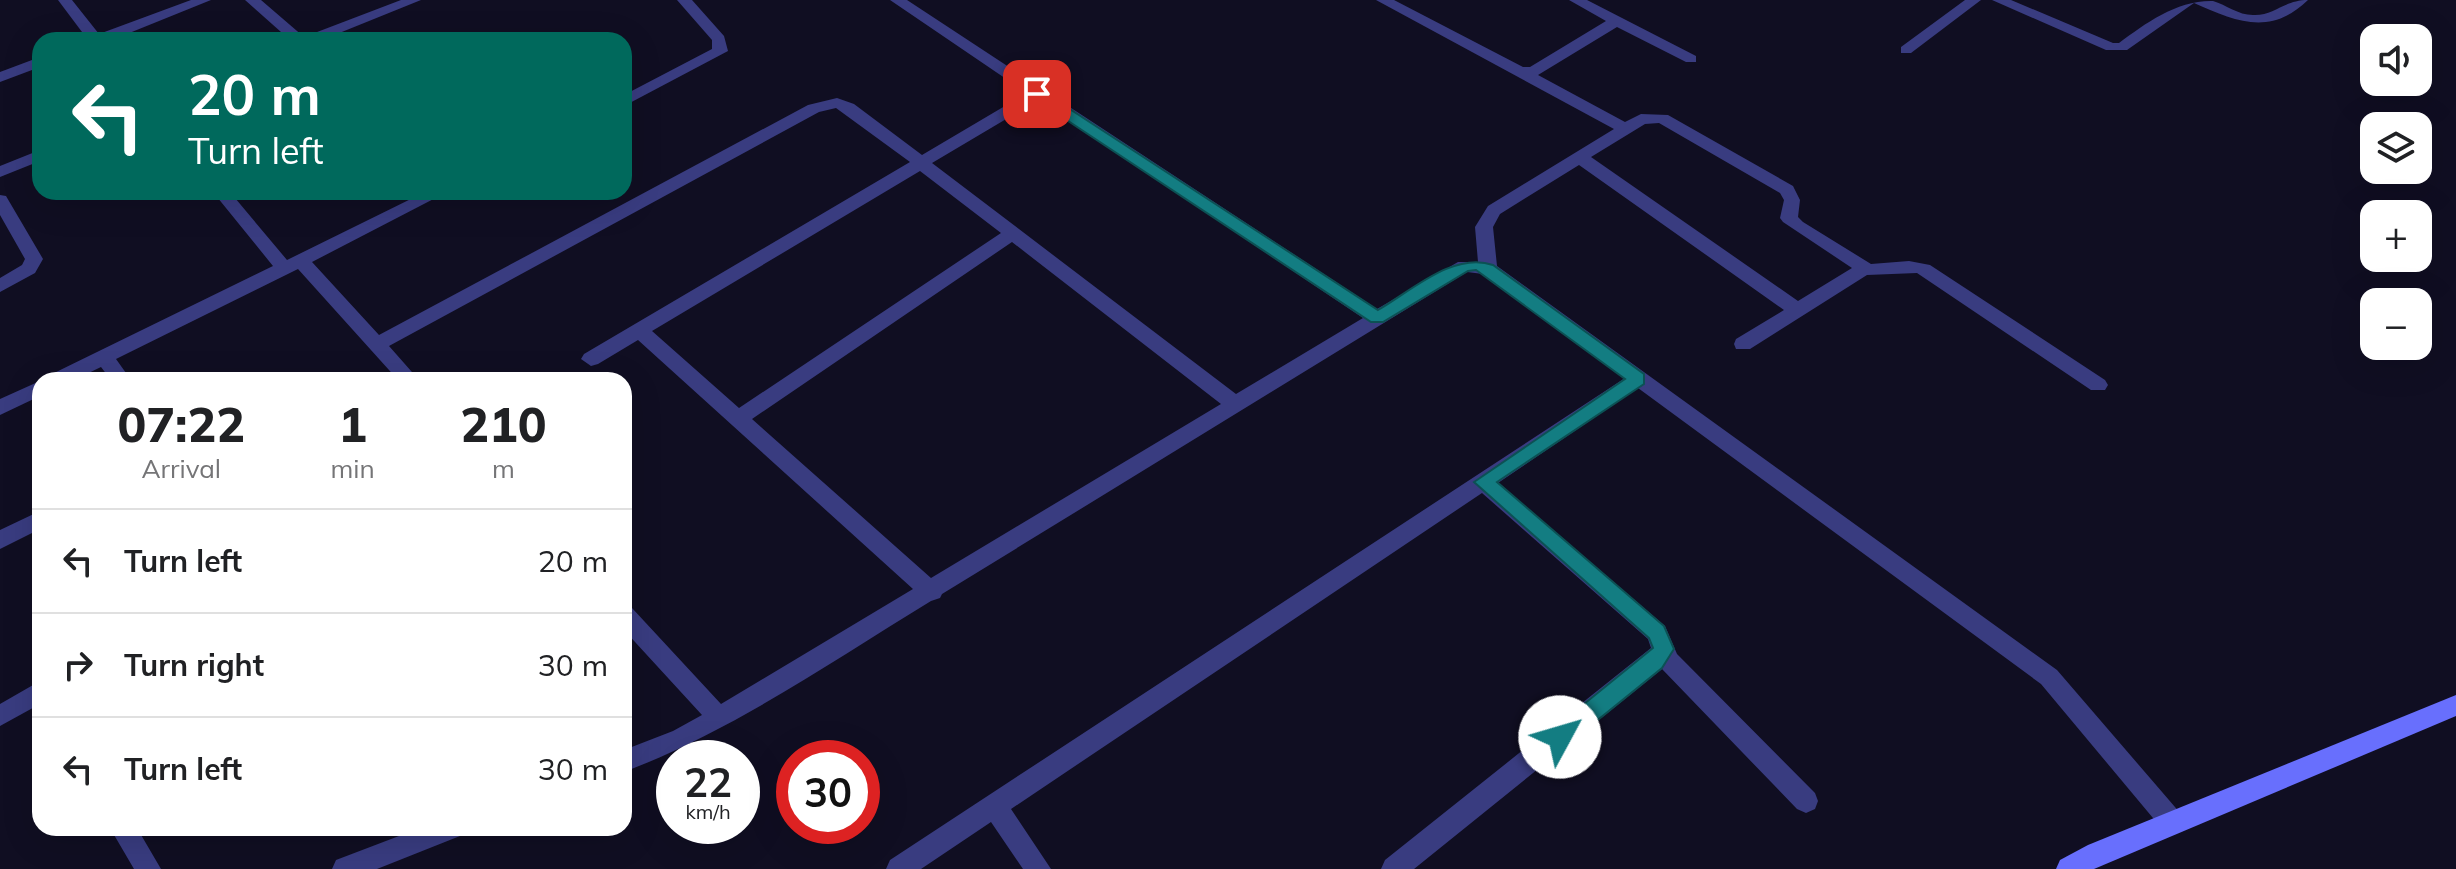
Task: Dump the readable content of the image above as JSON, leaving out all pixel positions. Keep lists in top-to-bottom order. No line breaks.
{"page":{"map_buttons":["+","−"],"turn":["20 m","Turn left"],"eta":["07:22","Arrival","1","min","210","m"],"list":[{"name":"Turn left","value":"20 m"},{"name":"Turn right","value":"30 m"},{"name":"Turn left","value":"30 m"}],"speed":"22 km/h","limit":"30"}}
